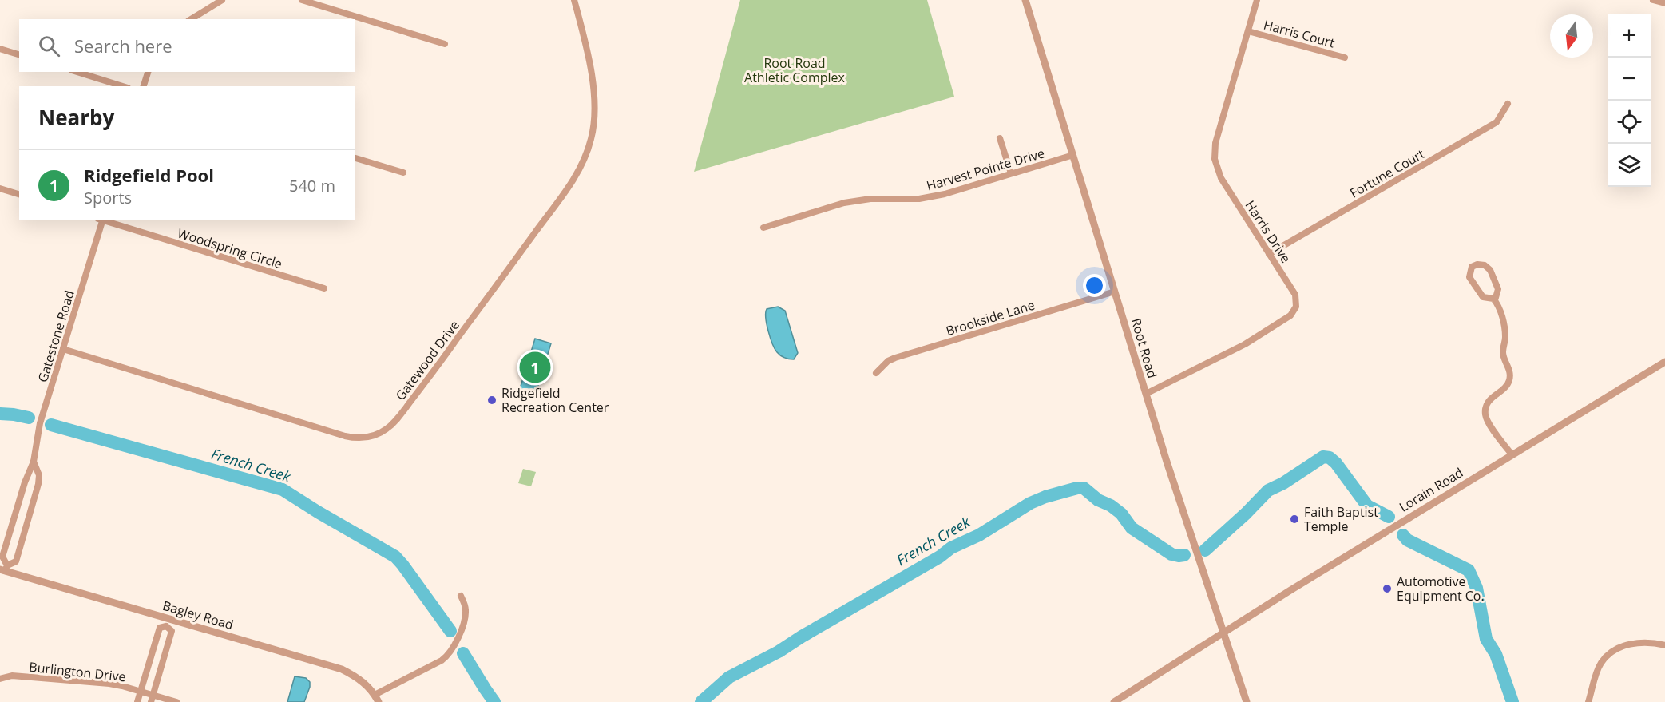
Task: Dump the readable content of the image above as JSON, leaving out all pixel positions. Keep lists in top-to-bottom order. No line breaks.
{"streets":{"street":["Harris Court","Harvest Pointe Drive","Fortune Court","Harris Drive","Woodspring Circle","Brookside Lane","Gatestone Road","Root Road","Gatewood Drive","Lorain Road","Bagley Road","Burlington Drive"]},"crossings":[["Harris Court","Harris Drive"],["Harvest Pointe Drive","Root Road"],["Fortune Court","Harris Drive"],["Harris Drive","Root Road"],["Brookside Lane","Root Road"],["Gatestone Road","Gatewood Drive"],["Gatestone Road","Bagley Road"],["Root Road","Lorain Road"]],"water":["French Creek"],"parks":["Root Road Athletic Complex"],"places":["Ridgefield Recreation Center","Faith Baptist Temple","Automotive Equipment Co."],"north":"bottom","page":{"map_buttons":["+","−"],"search":"Search here","heading":"Nearby","list":[{"mark":"1","name":"Ridgefield Pool","note":"Sports","value":"540 m"}],"pins":"1"}}
